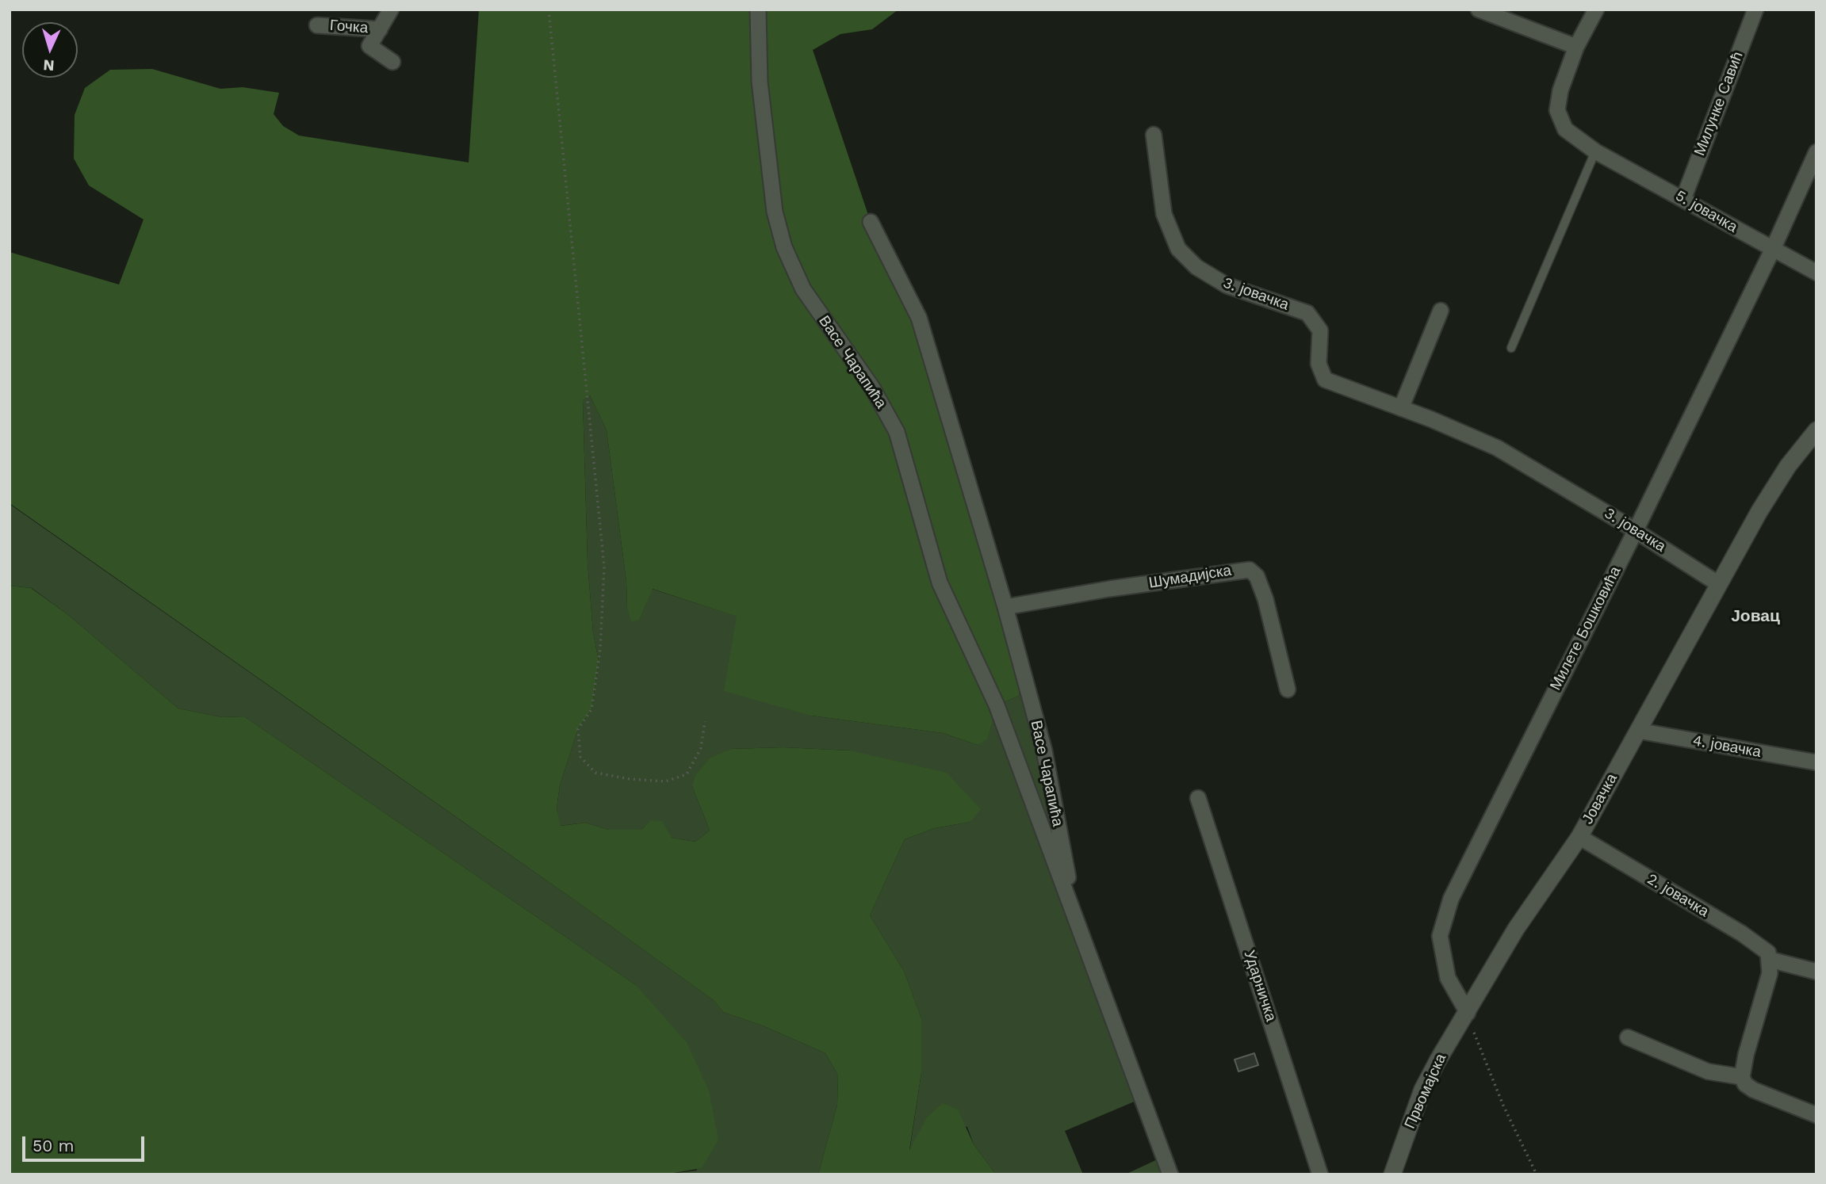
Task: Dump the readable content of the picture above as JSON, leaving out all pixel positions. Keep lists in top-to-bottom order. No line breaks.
{"streets":{"main road":["Јовачка","Првомајска"],"street":["Гочка","Милунке Савић","5. јовачка","3. јовачка","Васе Чарапића","Шумадијска","Милете Бошковића","4. јовачка","2. јовачка","Ударничка"]},"crossings":[["Милунке Савић","5. јовачка"],["5. јовачка","Милете Бошковића"],["3. јовачка","Милете Бошковића"],["3. јовачка","Јовачка"],["Васе Чарапића","Шумадијска"],["Милете Бошковића","Јовачка"],["Милете Бошковића","Првомајска"],["4. јовачка","Јовачка"],["Јовачка","2. јовачка"],["Јовачка","Првомајска"]],"districts":["Јовац"],"scale_bar":"50 m","north":"bottom"}
